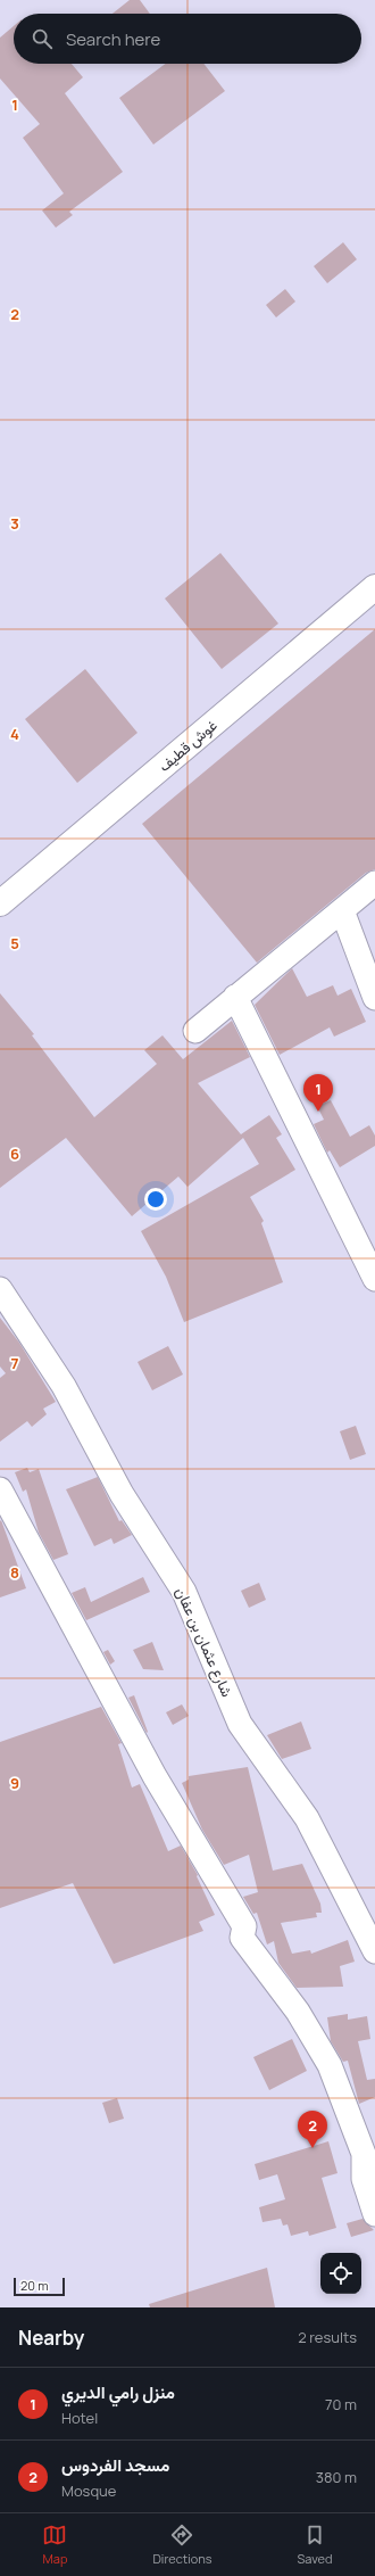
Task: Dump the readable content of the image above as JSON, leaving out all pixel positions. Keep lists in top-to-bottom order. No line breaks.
{"streets":{"main road":["غوش قطيف"],"street":["شارع عثمان بن عفان"]},"scale_bar":"20 m","page":{"search":"Search here","pins":["1","2"],"scale":"20 m","heading":["Nearby","2 results"],"list":[{"mark":"1","name":"منزل رامي الديري","note":"Hotel","value":"70 m"},{"mark":"2","name":"مسجد الفردوس","note":"Mosque","value":"380 m"}],"nav":["Map","Directions","Saved"]},"grid":{"rows":["1","2","3","4","5","6","7","8","9"]}}
